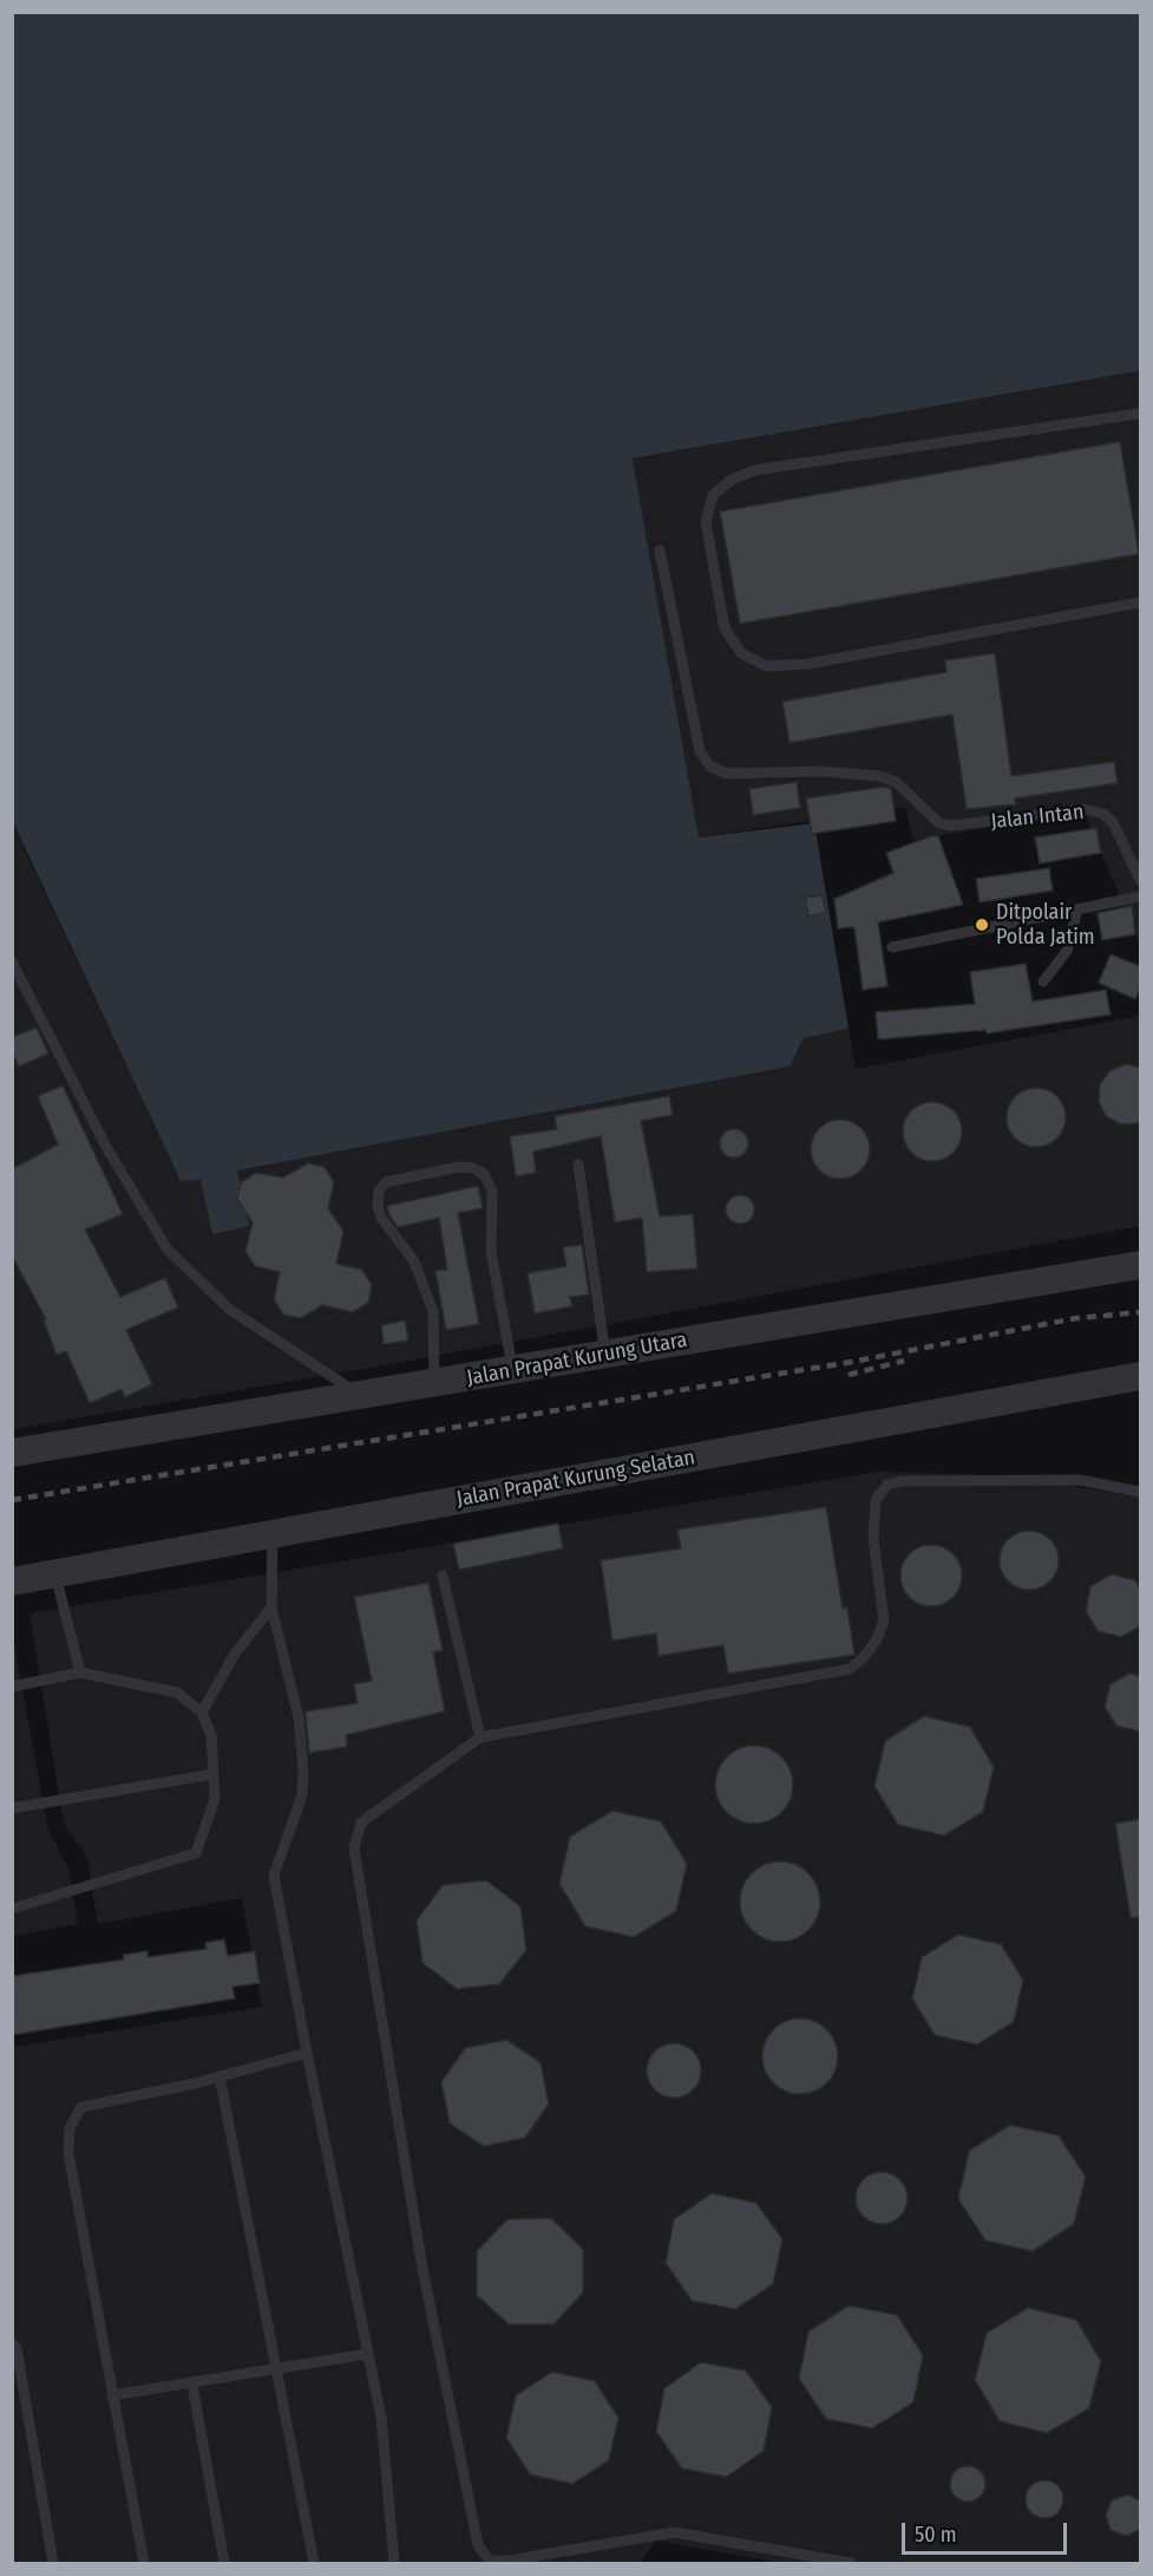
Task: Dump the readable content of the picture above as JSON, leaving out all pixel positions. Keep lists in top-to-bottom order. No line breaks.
{"streets":{"street":["Jalan Prapat Kurung Utara","Jalan Prapat Kurung Selatan"],"lane":["Jalan Intan"]},"places":["Ditpolair Polda Jatim"],"scale_bar":"50 m"}
